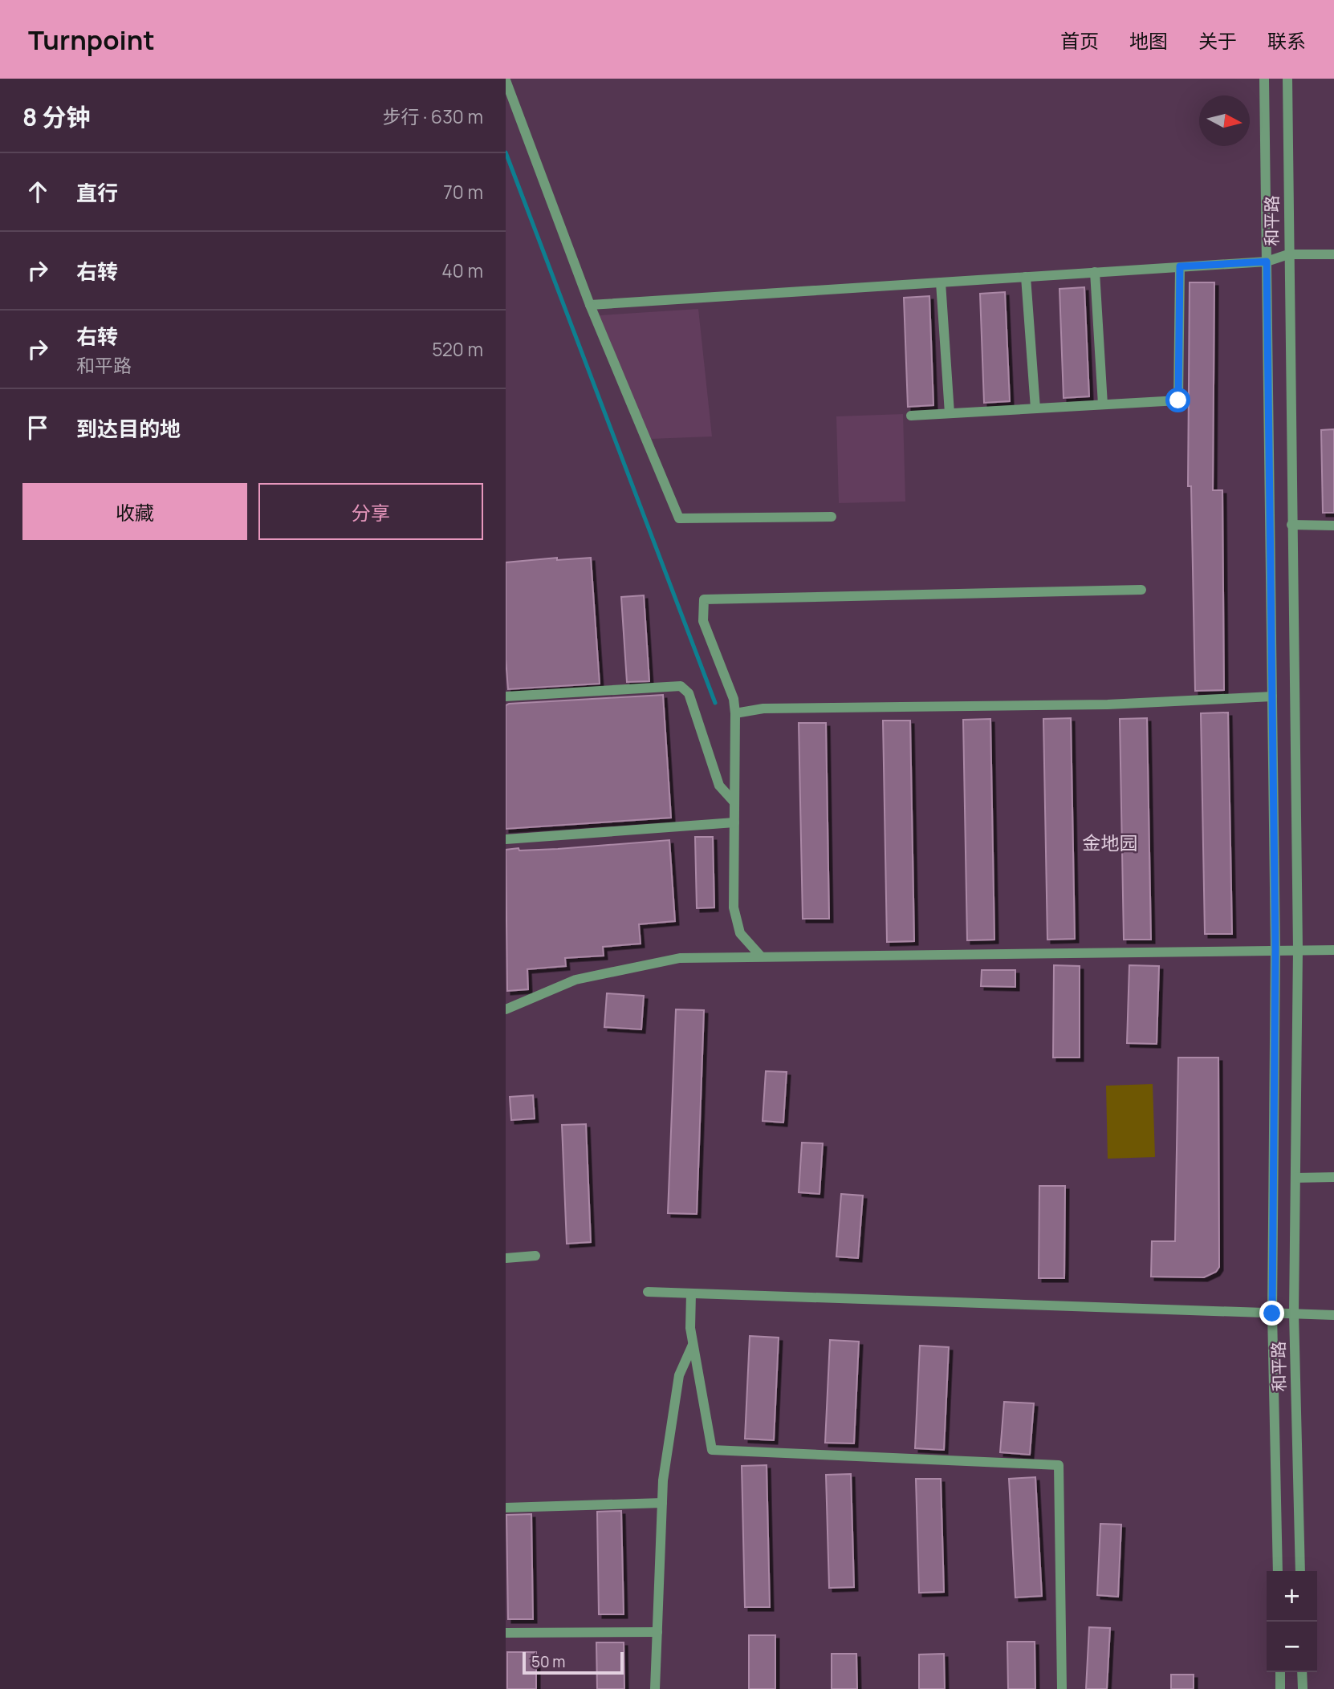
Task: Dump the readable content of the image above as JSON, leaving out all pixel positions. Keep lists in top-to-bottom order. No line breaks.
{"streets":{"street":["和平路"]},"districts":["金地园"],"scale_bar":"50 m","north":"right","page":{"header":"Turnpoint","nav":["首页","地图","关于","联系"],"heading":["8 分钟","步行 · 630 m"],"list":[["直行","70 m"],["右转","40 m"],["右转","和平路","520 m"],"到达目的地"],"buttons":["收藏","分享"],"map_buttons":["+","−"],"scale":"50 m"}}
